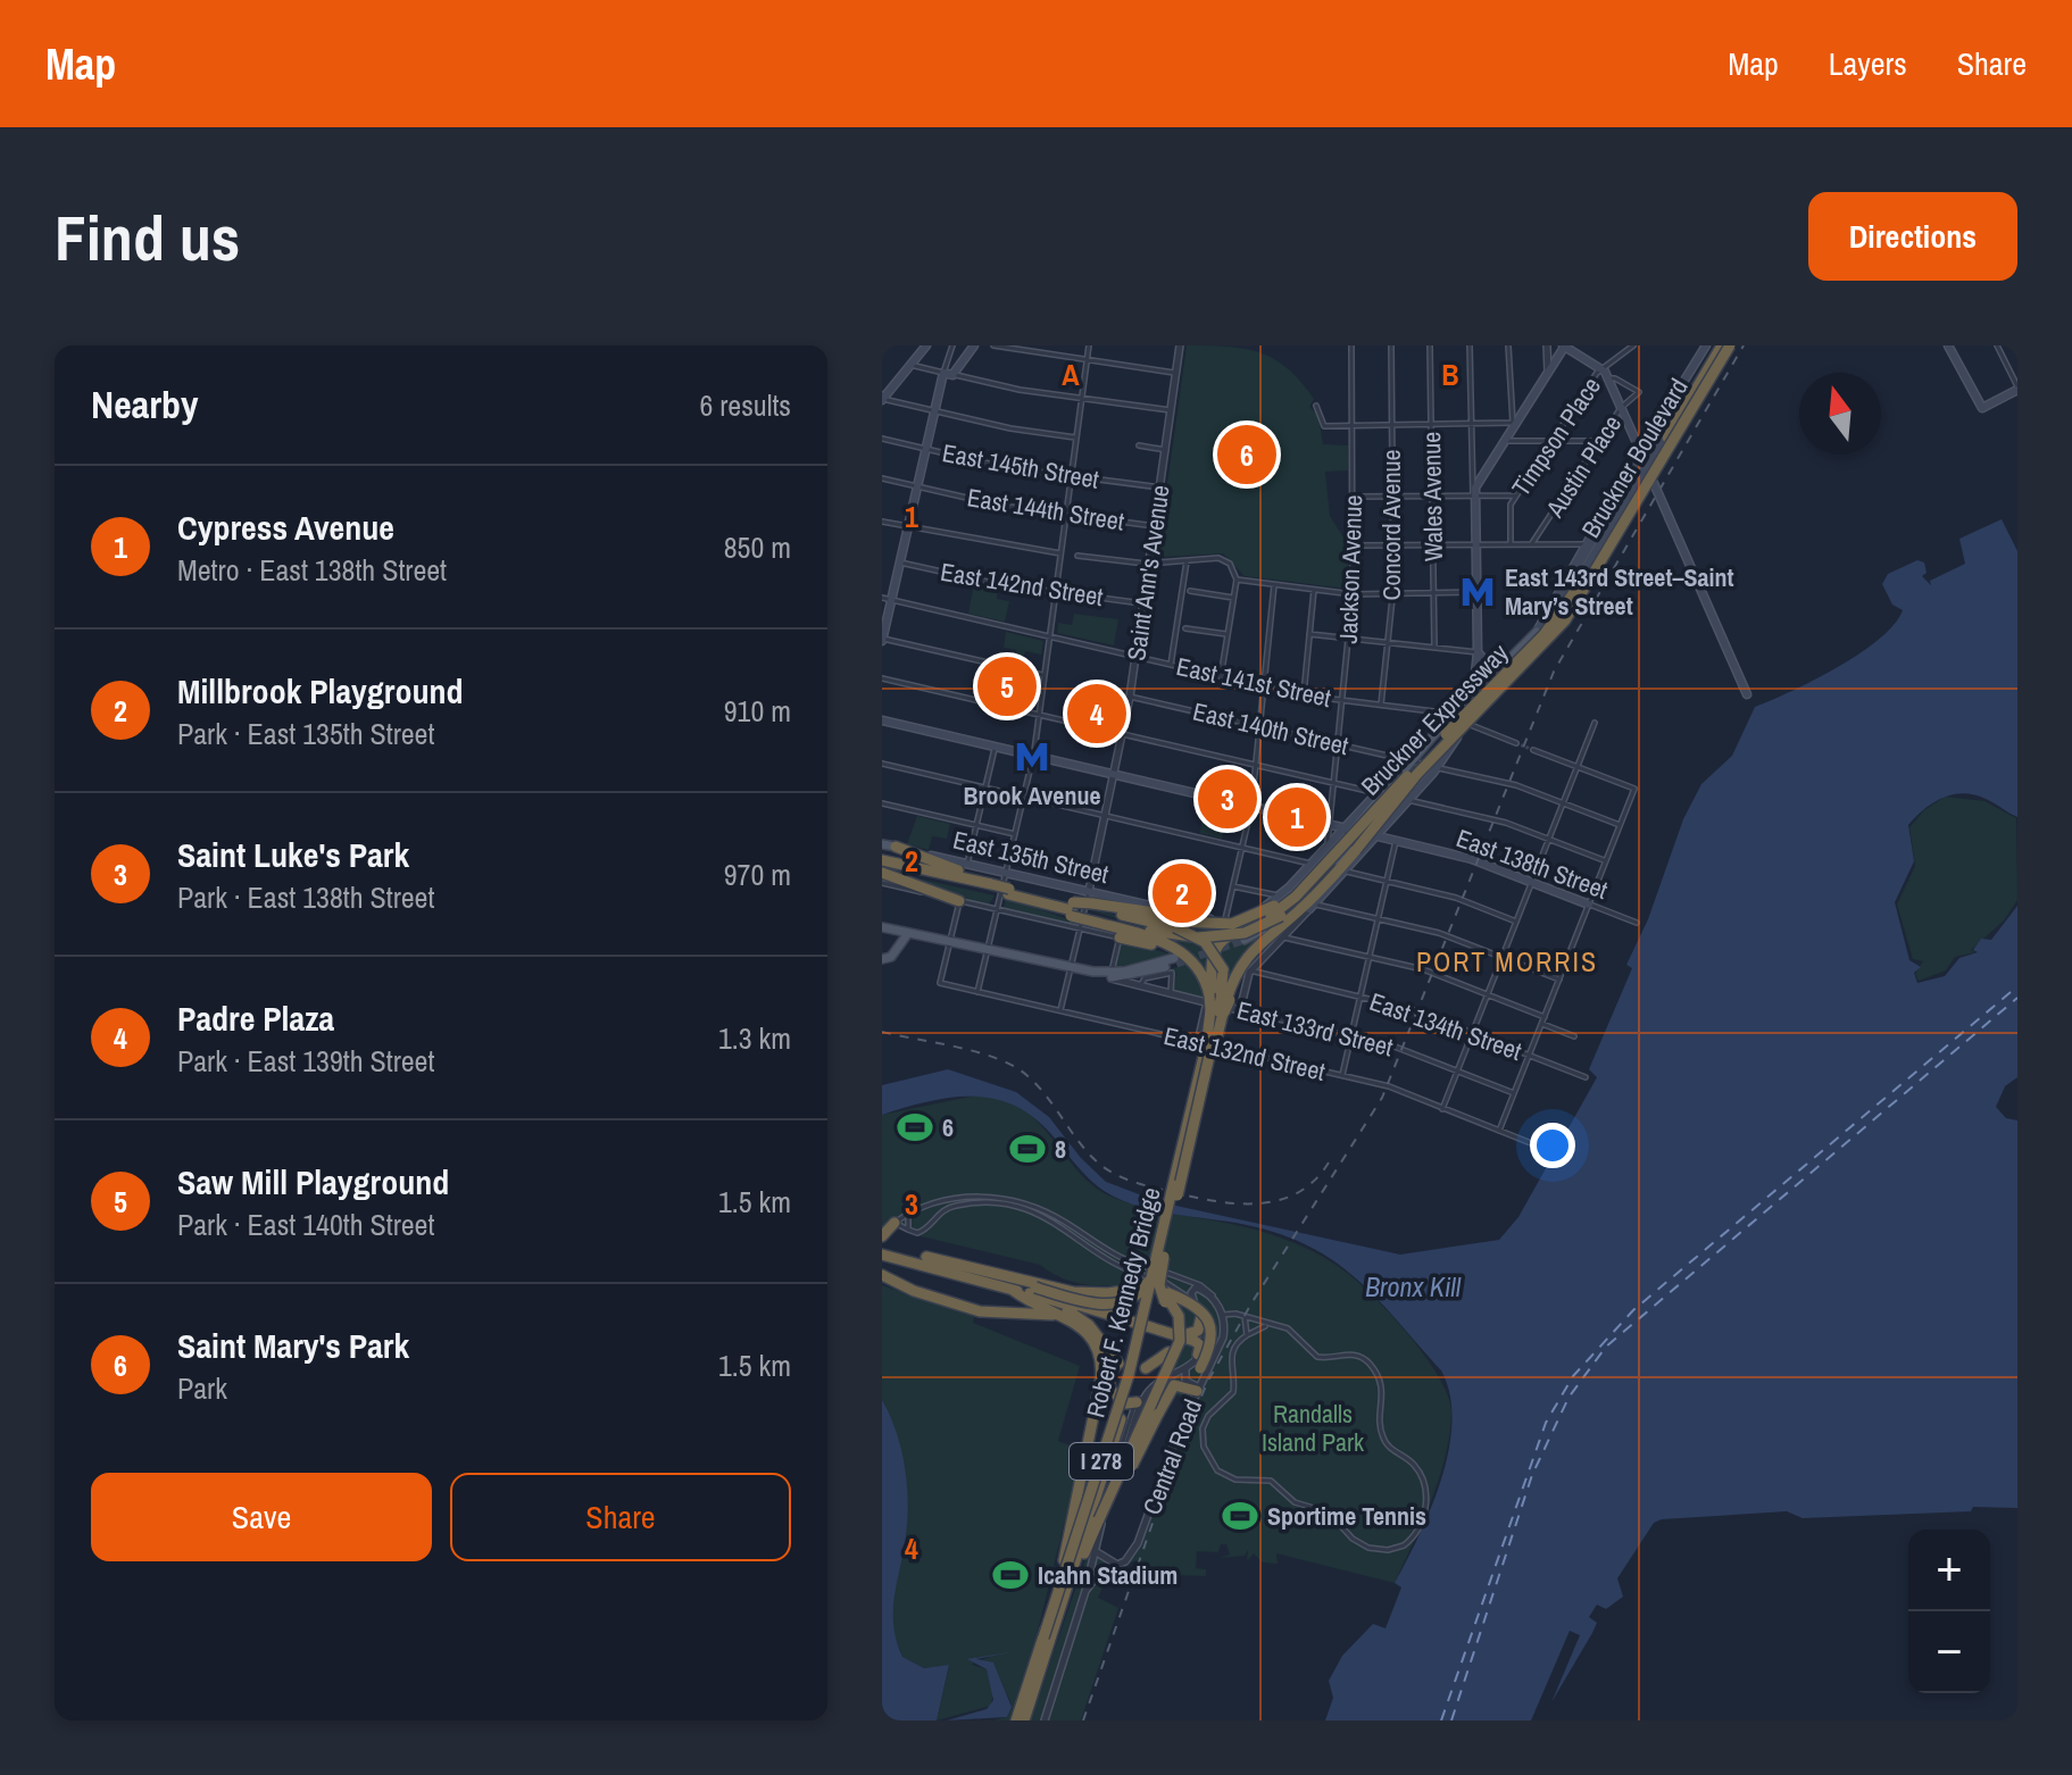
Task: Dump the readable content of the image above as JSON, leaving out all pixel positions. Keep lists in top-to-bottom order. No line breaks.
{"streets":{"highway":["Bruckner Expressway","Robert F. Kennedy Bridge","I 278"],"main road":["Bruckner Boulevard","East 135th Street","East 138th Street"],"street":["Timpson Place","East 145th Street","Austin Place","Wales Avenue","East 144th Street","Concord Avenue","Jackson Avenue","Saint Ann's Avenue","East 142nd Street","East 141st Street","East 140th Street","East 134th Street","East 133rd Street","East 132nd Street","Central Road"]},"crossings":[["Bruckner Boulevard","Jackson Avenue"],["Bruckner Boulevard","East 141st Street"],["Bruckner Boulevard","Bruckner Expressway"],["Bruckner Boulevard","East 140th Street"],["Bruckner Boulevard","East 135th Street"],["Bruckner Boulevard","East 138th Street"],["East 145th Street","Saint Ann's Avenue"],["East 144th Street","Saint Ann's Avenue"],["Concord Avenue","East 141st Street"],["Jackson Avenue","East 141st Street"],["Jackson Avenue","East 140th Street"],["Jackson Avenue","East 138th Street"],["Saint Ann's Avenue","East 142nd Street"],["Saint Ann's Avenue","East 141st Street"],["Saint Ann's Avenue","East 140th Street"],["Saint Ann's Avenue","East 135th Street"],["Saint Ann's Avenue","East 138th Street"],["Saint Ann's Avenue","East 132nd Street"],["East 141st Street","Bruckner Expressway"],["Bruckner Expressway","East 140th Street"],["Bruckner Expressway","East 133rd Street"],["East 132nd Street","Robert F. Kennedy Bridge"]],"districts":["PORT MORRIS"],"water":["Bronx Kill"],"parks":["Randalls Island Park"],"places":{"metro station":["East 143rd Street–Saint Mary’s Street","Brook Avenue"],"sports":["6","8","Sportime Tennis","Icahn Stadium"]},"north":"top","page":{"header":"Map","nav":["Map","Layers","Share"],"buttons":["Directions",["Save","Share"]],"title":"Find us","heading":["Nearby","6 results"],"pins":["6","5","4","3","1","2"],"list":[{"mark":"1","name":"Cypress Avenue","note":"Metro · East 138th Street","value":"850 m"},{"mark":"2","name":"Millbrook Playground","note":"Park · East 135th Street","value":"910 m"},{"mark":"3","name":"Saint Luke's Park","note":"Park · East 138th Street","value":"970 m"},{"mark":"4","name":"Padre Plaza","note":"Park · East 139th Street","value":"1.3 km"},{"mark":"5","name":"Saw Mill Playground","note":"Park · East 140th Street","value":"1.5 km"},{"mark":"6","name":"Saint Mary's Park","note":"Park","value":"1.5 km"}],"map_buttons":["+","−"]},"grid":{"columns":["A","B"],"rows":["1","2","3","4"]}}
